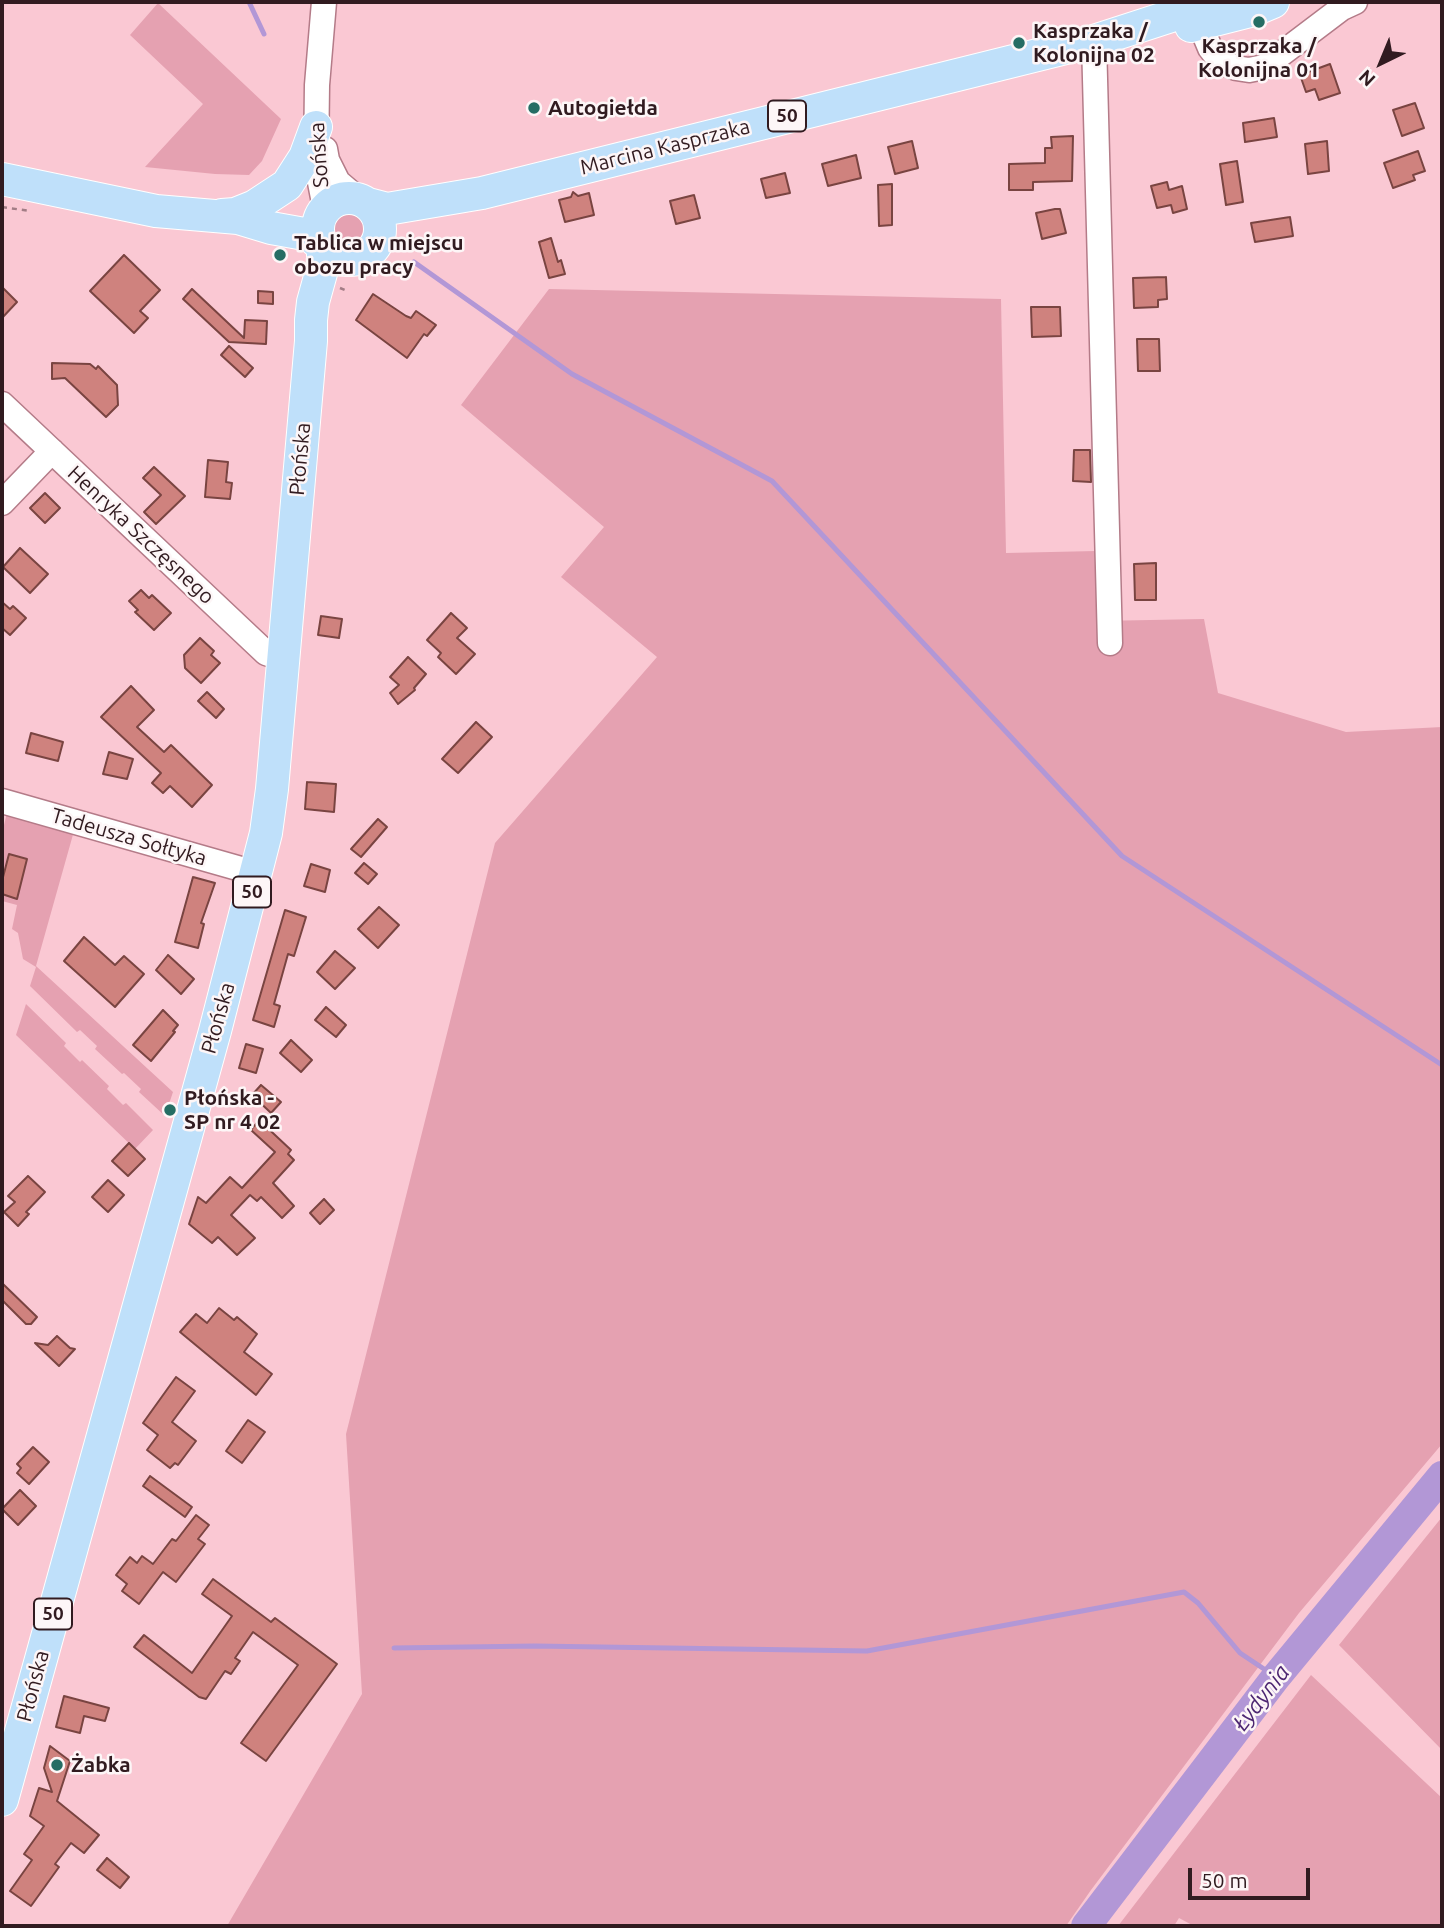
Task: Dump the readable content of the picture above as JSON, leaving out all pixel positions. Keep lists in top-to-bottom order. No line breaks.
{"streets":{"main road":["50","Marcina Kasprzaka","Płońska"],"street":["Sońska","Henryka Szczęsnego","Tadeusza Sołtyka"]},"crossings":[["Marcina Kasprzaka","Sońska"],["Marcina Kasprzaka","Płońska"],["Sońska","Płońska"],["Płońska","Henryka Szczęsnego"],["Płońska","Tadeusza Sołtyka"]],"water":["Łydynia"],"places":["Kasprzaka / Kolonijna 01","Kasprzaka / Kolonijna 02","Autogiełda","Tablica w miejscu obozu pracy","Płońska - SP nr 4 02","Żabka"],"scale_bar":"50 m","north":"bottom left"}
